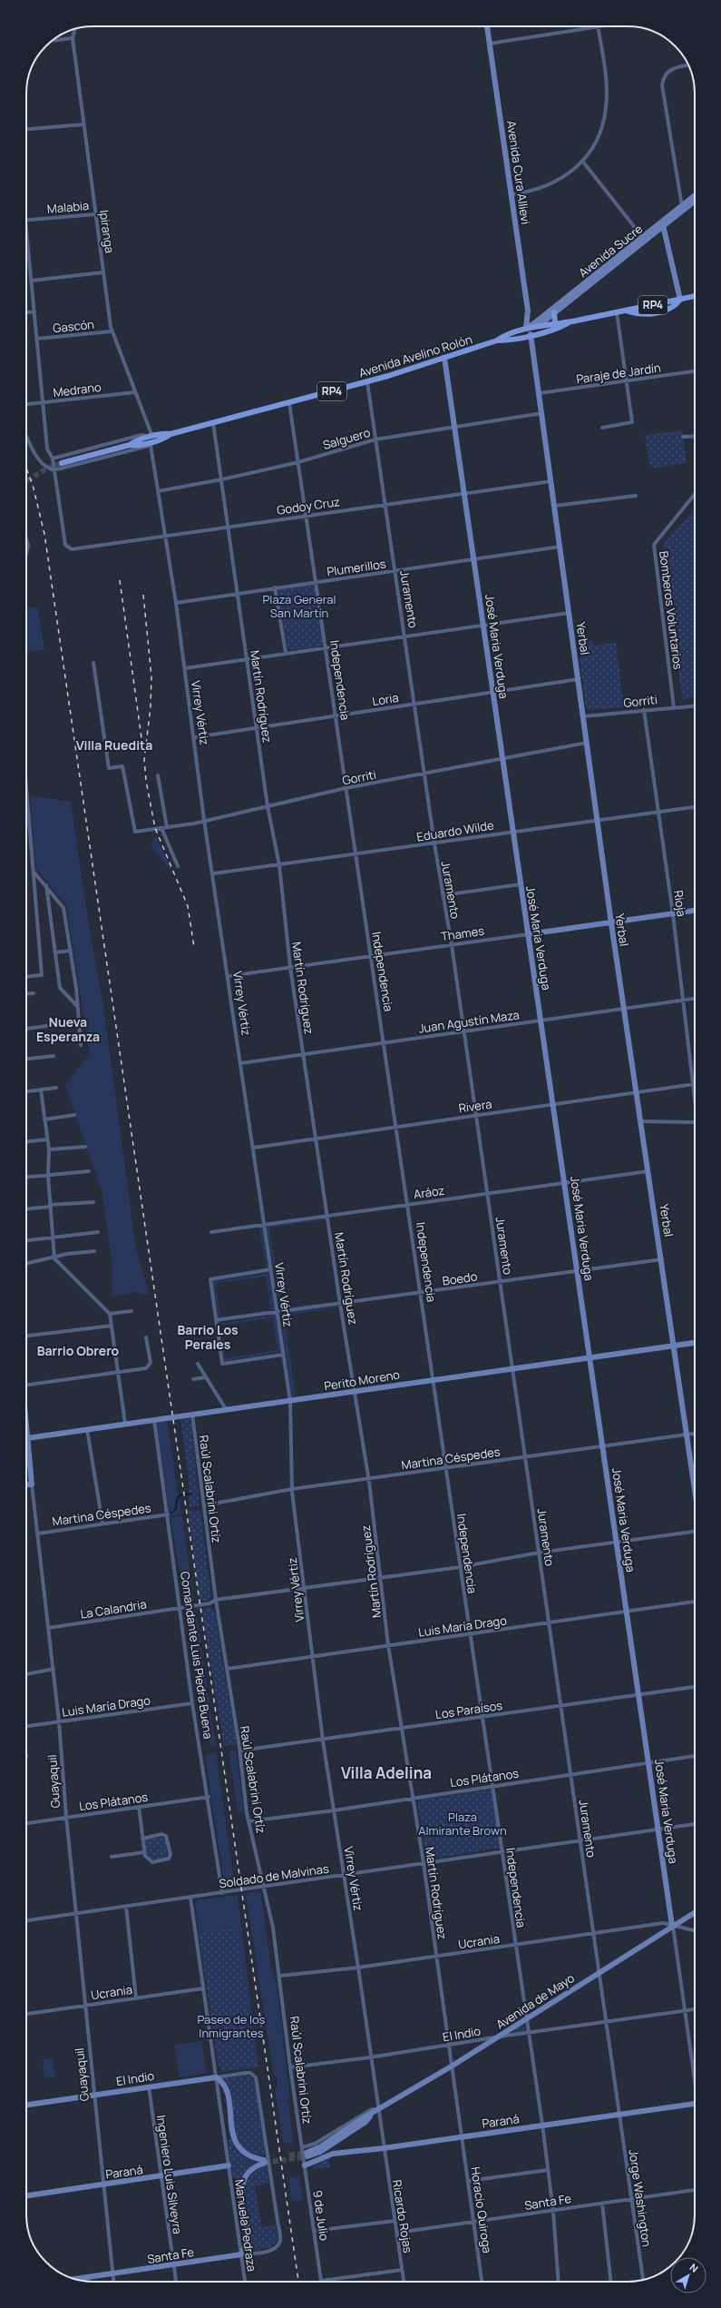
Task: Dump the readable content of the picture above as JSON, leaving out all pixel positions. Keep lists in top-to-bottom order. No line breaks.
{"streets":{"main road":["RP4","Avenida Avelino Rolón"],"street":["Avenida Cura Allievi","Malabia","Ipiranga","Avenida Sucre","Gascón","Paraje de Jardín","Medrano","Salguero","Godoy Cruz","Plumerillos","Juramento","Bomberos Voluntarios","Yerbal","José Maria Verduga","Independencia","Martín Rodríguez","Loria","Gorriti","Virrey Vértiz","Eduardo Wilde","Rioja","Thames","Juan Agustín Maza","Rivera","Aráoz","Boedo","Perito Moreno","Martina Céspedes","Raúl Scalabrini Ortíz","La Calandria","Luis María Drago","Comandante Luis Piedra Buena","Los Paraísos","Los Plátanos","Guayaquil","Soldado de Malvinas","Ucrania","Avenida de Mayo","El Indio","Paraná","Ingeniero Luis Silveyra","Jorge Washington","Santa Fe","Horacio Quiroga","9 de Julio","Ricardo Rojas","Manuela Pedraza"]},"crossings":[["Avenida Cura Allievi","Avenida Sucre"],["Malabia","Ipiranga"],["Ipiranga","Gascón"],["Ipiranga","Avenida Avelino Rolón"],["Ipiranga","Medrano"],["Ipiranga","Virrey Vértiz"],["Avenida Sucre","Avenida Avelino Rolón"],["Avenida Avelino Rolón","Godoy Cruz"],["Avenida Avelino Rolón","Juramento"],["Avenida Avelino Rolón","Yerbal"],["Avenida Avelino Rolón","José Maria Verduga"],["Avenida Avelino Rolón","Independencia"],["Avenida Avelino Rolón","Martín Rodríguez"],["Avenida Avelino Rolón","Virrey Vértiz"],["Paraje de Jardín","Yerbal"],["Salguero","Juramento"],["Salguero","Yerbal"],["Salguero","José Maria Verduga"],["Salguero","Independencia"],["Salguero","Martín Rodríguez"],["Salguero","Virrey Vértiz"],["Godoy Cruz","Juramento"],["Godoy Cruz","Yerbal"],["Godoy Cruz","José Maria Verduga"],["Godoy Cruz","Independencia"],["Godoy Cruz","Martín Rodríguez"],["Godoy Cruz","Virrey Vértiz"],["Plumerillos","Juramento"],["Plumerillos","Yerbal"],["Plumerillos","José Maria Verduga"],["Plumerillos","Independencia"],["Plumerillos","Martín Rodríguez"],["Plumerillos","Virrey Vértiz"],["Juramento","Loria"],["Juramento","Gorriti"],["Juramento","Eduardo Wilde"],["Juramento","Thames"],["Juramento","Juan Agustín Maza"],["Juramento","Rivera"],["Juramento","Aráoz"],["Juramento","Boedo"],["Juramento","Perito Moreno"],["Juramento","Martina Céspedes"],["Juramento","Luis María Drago"],["Juramento","Los Paraísos"],["Juramento","Los Plátanos"],["Juramento","Soldado de Malvinas"],["Juramento","Ucrania"],["Juramento","Avenida de Mayo"],["Juramento","El Indio"],["Juramento","Paraná"],["Juramento","Jorge Washington"],["Bomberos Voluntarios","Gorriti"],["Yerbal","Loria"],["Yerbal","Gorriti"],["Yerbal","Eduardo Wilde"],["Yerbal","Thames"],["Yerbal","Juan Agustín Maza"],["Yerbal","Rivera"],["Yerbal","Aráoz"],["Yerbal","Boedo"],["Yerbal","Perito Moreno"],["Yerbal","Martina Céspedes"],["José Maria Verduga","Loria"],["José Maria Verduga","Gorriti"],["José Maria Verduga","Eduardo Wilde"],["José Maria Verduga","Thames"],["José Maria Verduga","Juan Agustín Maza"],["José Maria Verduga","Rivera"],["José Maria Verduga","Aráoz"],["José Maria Verduga","Boedo"],["José Maria Verduga","Perito Moreno"],["José Maria Verduga","Martina Céspedes"],["José Maria Verduga","Luis María Drago"],["José Maria Verduga","Los Paraísos"],["José Maria Verduga","Los Plátanos"],["José Maria Verduga","Soldado de Malvinas"],["José Maria Verduga","Ucrania"],["José Maria Verduga","Avenida de Mayo"],["José Maria Verduga","El Indio"],["Independencia","Loria"],["Independencia","Gorriti"],["Independencia","Eduardo Wilde"],["Independencia","Thames"],["Independencia","Juan Agustín Maza"],["Independencia","Rivera"],["Independencia","Aráoz"],["Independencia","Boedo"],["Independencia","Perito Moreno"],["Independencia","Martina Céspedes"],["Independencia","Luis María Drago"],["Independencia","Los Paraísos"],["Independencia","Los Plátanos"],["Independencia","Soldado de Malvinas"],["Independencia","Ucrania"],["Independencia","Avenida de Mayo"],["Independencia","El Indio"],["Independencia","Paraná"],["Independencia","Santa Fe"],["Martín Rodríguez","Loria"],["Martín Rodríguez","Gorriti"],["Martín Rodríguez","Eduardo Wilde"],["Martín Rodríguez","Thames"],["Martín Rodríguez","Juan Agustín Maza"],["Martín Rodríguez","Rivera"],["Martín Rodríguez","Aráoz"],["Martín Rodríguez","Boedo"],["Martín Rodríguez","Perito Moreno"],["Martín Rodríguez","Martina Céspedes"],["Martín Rodríguez","Luis María Drago"],["Martín Rodríguez","Los Paraísos"],["Martín Rodríguez","Los Plátanos"],["Martín Rodríguez","Soldado de Malvinas"],["Martín Rodríguez","Ucrania"],["Martín Rodríguez","Avenida de Mayo"],["Martín Rodríguez","El Indio"],["Martín Rodríguez","Paraná"],["Martín Rodríguez","Horacio Quiroga"],["Loria","Virrey Vértiz"],["Gorriti","Virrey Vértiz"],["Gorriti","Rioja"],["Virrey Vértiz","Eduardo Wilde"],["Virrey Vértiz","Thames"],["Virrey Vértiz","Juan Agustín Maza"],["Virrey Vértiz","Rivera"],["Virrey Vértiz","Aráoz"],["Virrey Vértiz","Boedo"],["Virrey Vértiz","Perito Moreno"],["Virrey Vértiz","Martina Céspedes"],["Virrey Vértiz","Luis María Drago"],["Virrey Vértiz","Los Paraísos"],["Virrey Vértiz","Los Plátanos"],["Virrey Vértiz","Soldado de Malvinas"],["Virrey Vértiz","Ucrania"],["Virrey Vértiz","Avenida de Mayo"],["Virrey Vértiz","El Indio"],["Virrey Vértiz","Paraná"],["Virrey Vértiz","Ricardo Rojas"],["Eduardo Wilde","Rioja"],["Rioja","Thames"],["Rioja","Juan Agustín Maza"],["Rioja","Rivera"],["Perito Moreno","Raúl Scalabrini Ortíz"],["Perito Moreno","Comandante Luis Piedra Buena"],["Perito Moreno","Guayaquil"],["Martina Céspedes","Raúl Scalabrini Ortíz"],["Martina Céspedes","Comandante Luis Piedra Buena"],["Martina Céspedes","Guayaquil"],["Raúl Scalabrini Ortíz","La Calandria"],["Raúl Scalabrini Ortíz","Luis María Drago"],["Raúl Scalabrini Ortíz","Los Paraísos"],["Raúl Scalabrini Ortíz","Los Plátanos"],["Raúl Scalabrini Ortíz","Soldado de Malvinas"],["Raúl Scalabrini Ortíz","Ucrania"],["Raúl Scalabrini Ortíz","Avenida de Mayo"],["Raúl Scalabrini Ortíz","El Indio"],["Raúl Scalabrini Ortíz","9 de Julio"],["La Calandria","Comandante Luis Piedra Buena"],["La Calandria","Guayaquil"],["Luis María Drago","Comandante Luis Piedra Buena"],["Luis María Drago","Guayaquil"],["Comandante Luis Piedra Buena","Los Plátanos"],["Comandante Luis Piedra Buena","Soldado de Malvinas"],["Los Plátanos","Guayaquil"],["Guayaquil","Soldado de Malvinas"],["Guayaquil","Ucrania"],["Guayaquil","El Indio"],["Guayaquil","Paraná"],["Guayaquil","Santa Fe"],["Ucrania","Avenida de Mayo"],["Avenida de Mayo","El Indio"],["Avenida de Mayo","9 de Julio"],["El Indio","Ingeniero Luis Silveyra"],["El Indio","Santa Fe"],["Paraná","Ingeniero Luis Silveyra"],["Paraná","Jorge Washington"],["Paraná","Horacio Quiroga"],["Paraná","9 de Julio"],["Paraná","Ricardo Rojas"],["Paraná","Manuela Pedraza"],["Ingeniero Luis Silveyra","Santa Fe"],["Jorge Washington","Santa Fe"],["Santa Fe","Horacio Quiroga"],["Santa Fe","Ricardo Rojas"],["Santa Fe","Manuela Pedraza"]],"districts":["Villa Ruedita","Nueva Esperanza","Barrio Los Perales","Barrio Obrero","Villa Adelina"],"parks":["Plaza General San Martín","Plaza Almirante Brown","Paseo de los Inmigrantes"],"north":"top right"}
